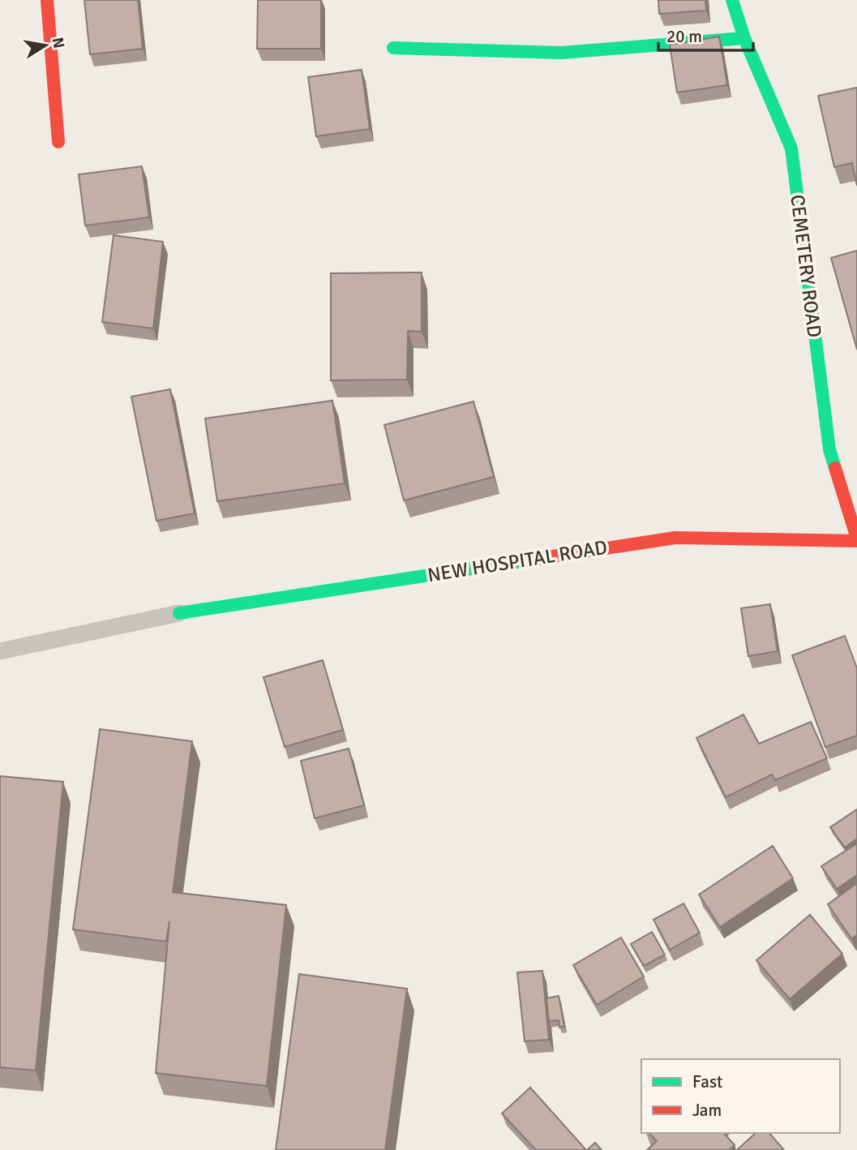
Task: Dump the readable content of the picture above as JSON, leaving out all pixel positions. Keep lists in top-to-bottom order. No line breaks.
{"streets":{"street":["CEMETERY ROAD","NEW HOSPITAL ROAD"]},"crossings":[["CEMETERY ROAD","NEW HOSPITAL ROAD"]],"legend":["Fast","Jam"],"scale_bar":"20 m","north":"right"}
